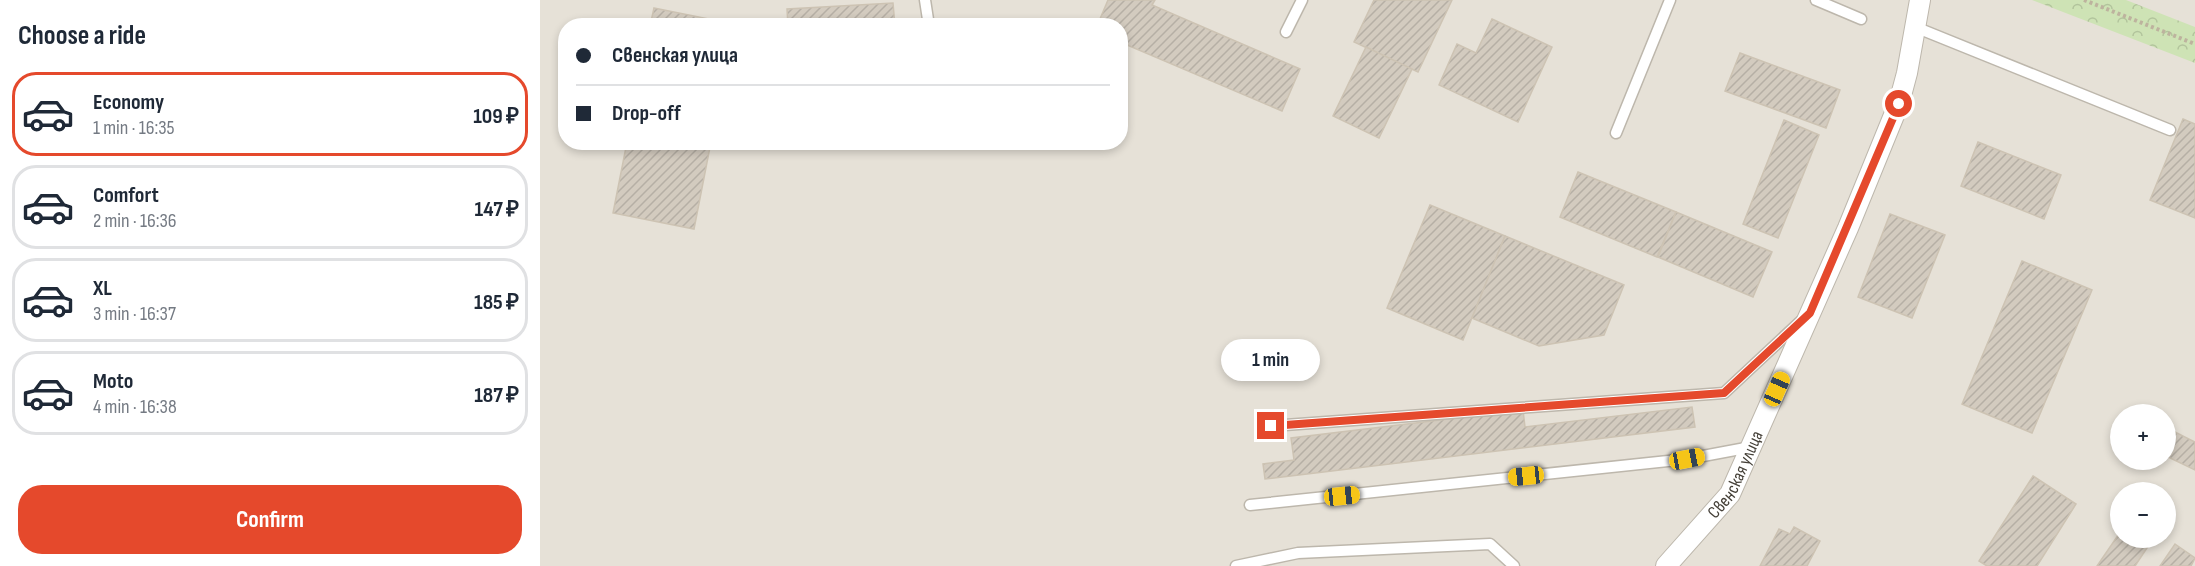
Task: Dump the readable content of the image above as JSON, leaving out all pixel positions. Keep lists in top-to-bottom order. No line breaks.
{"streets":{"street":["Свенская улица"]},"page":{"heading":"Choose a ride","banner":["Свенская улица","Drop-off"],"list":[{"name":"Economy","note":"1 min · 16:35","value":"109 ₽"},{"name":"Comfort","note":"2 min · 16:36","value":"147 ₽"},{"name":"XL","note":"3 min · 16:37","value":"185 ₽"},{"name":"Moto","note":"4 min · 16:38","value":"187 ₽"}],"bubble":"1 min","map_buttons":["+","−"],"buttons":"Confirm"}}
